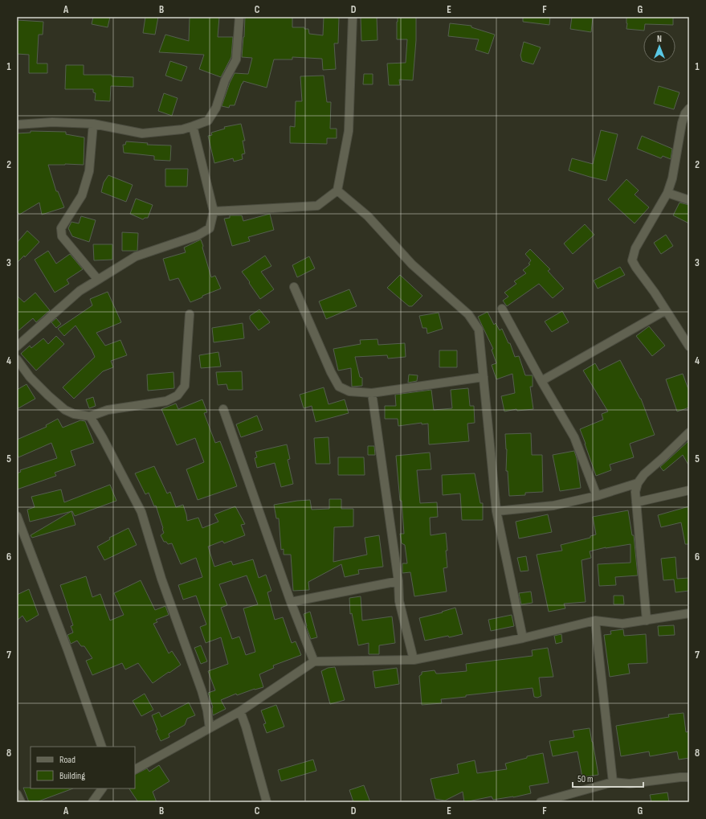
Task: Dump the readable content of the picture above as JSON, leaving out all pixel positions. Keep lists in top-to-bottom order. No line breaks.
{"legend":["Road","Building"],"scale_bar":"50 m","north":"top","grid":{"columns":["A","B","C","D","E","F","G"],"rows":["1","2","3","4","5","6","7","8"]}}
